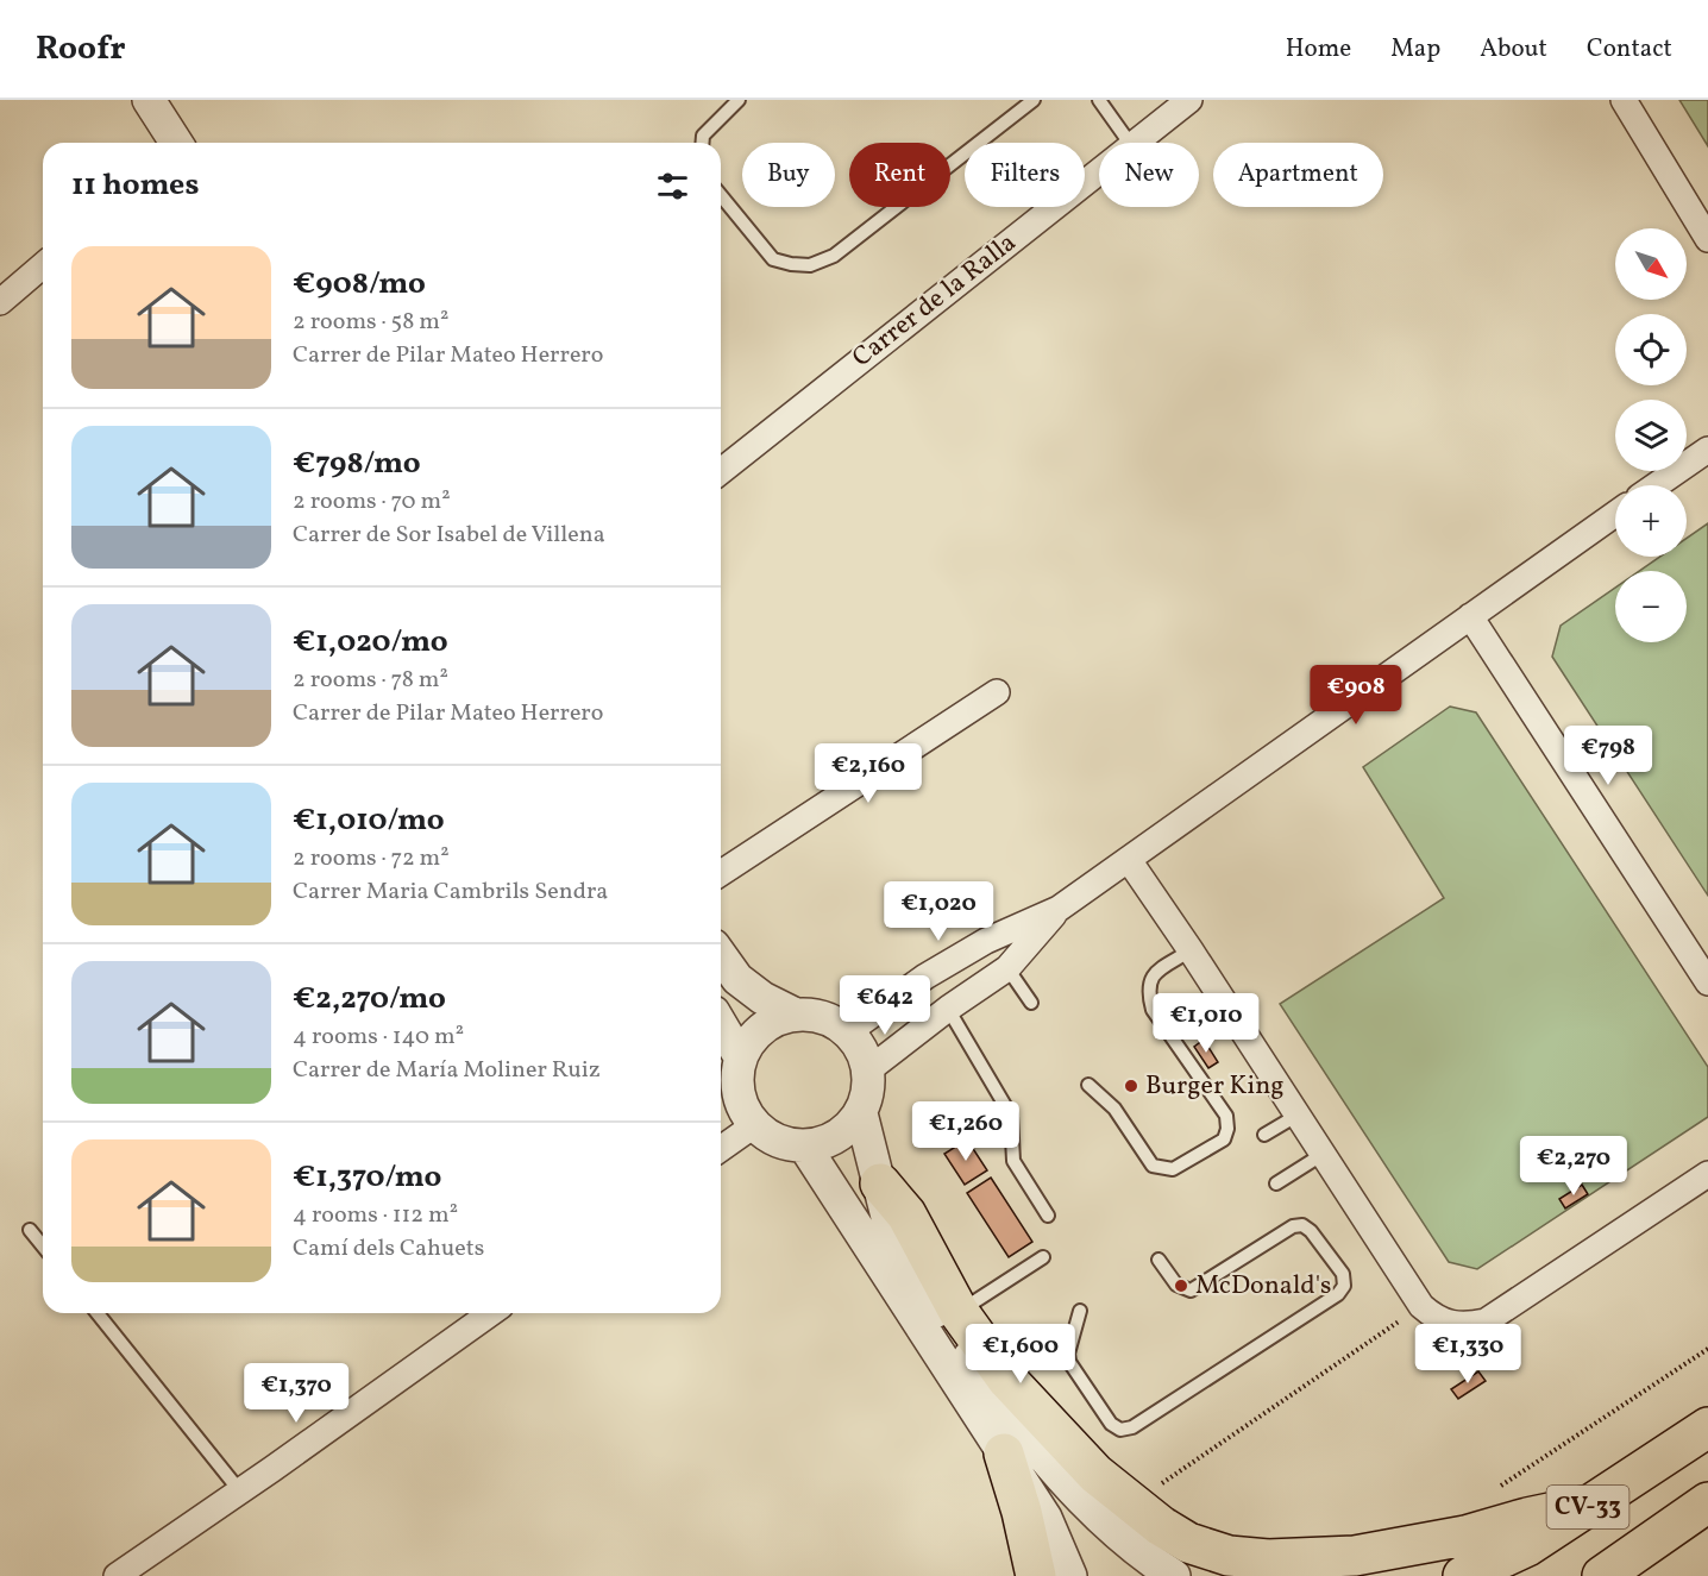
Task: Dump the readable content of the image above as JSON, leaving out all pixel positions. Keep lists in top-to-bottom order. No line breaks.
{"streets":{"highway":["CV-33"],"street":["Carrer de la Ralla"]},"places":["Burger King","McDonald's"],"north":"bottom right","page":{"header":"Roofr","nav":["Home","Map","About","Contact"],"chip":["Buy","Rent","Filters","New","Apartment"],"heading":"11 homes","map_buttons":["+","−"],"list":[{"name":"€908/mo","note":"2 rooms · 58 m² · Carrer de Pilar Mateo Herrero"},{"name":"€798/mo","note":"2 rooms · 70 m² · Carrer de Sor Isabel de Villena"},{"name":"€1,020/mo","note":"2 rooms · 78 m² · Carrer de Pilar Mateo Herrero"},{"name":"€1,010/mo","note":"2 rooms · 72 m² · Carrer Maria Cambrils Sendra"},{"name":"€2,270/mo","note":"4 rooms · 140 m² · Carrer de María Moliner Ruiz"},{"name":"€1,370/mo","note":"4 rooms · 112 m² · Camí dels Cahuets"}],"price":["€908","€798","€2,160","€1,020","€642","€1,010","€1,260","€2,270","€1,600","€1,330","€1,370"]}}
